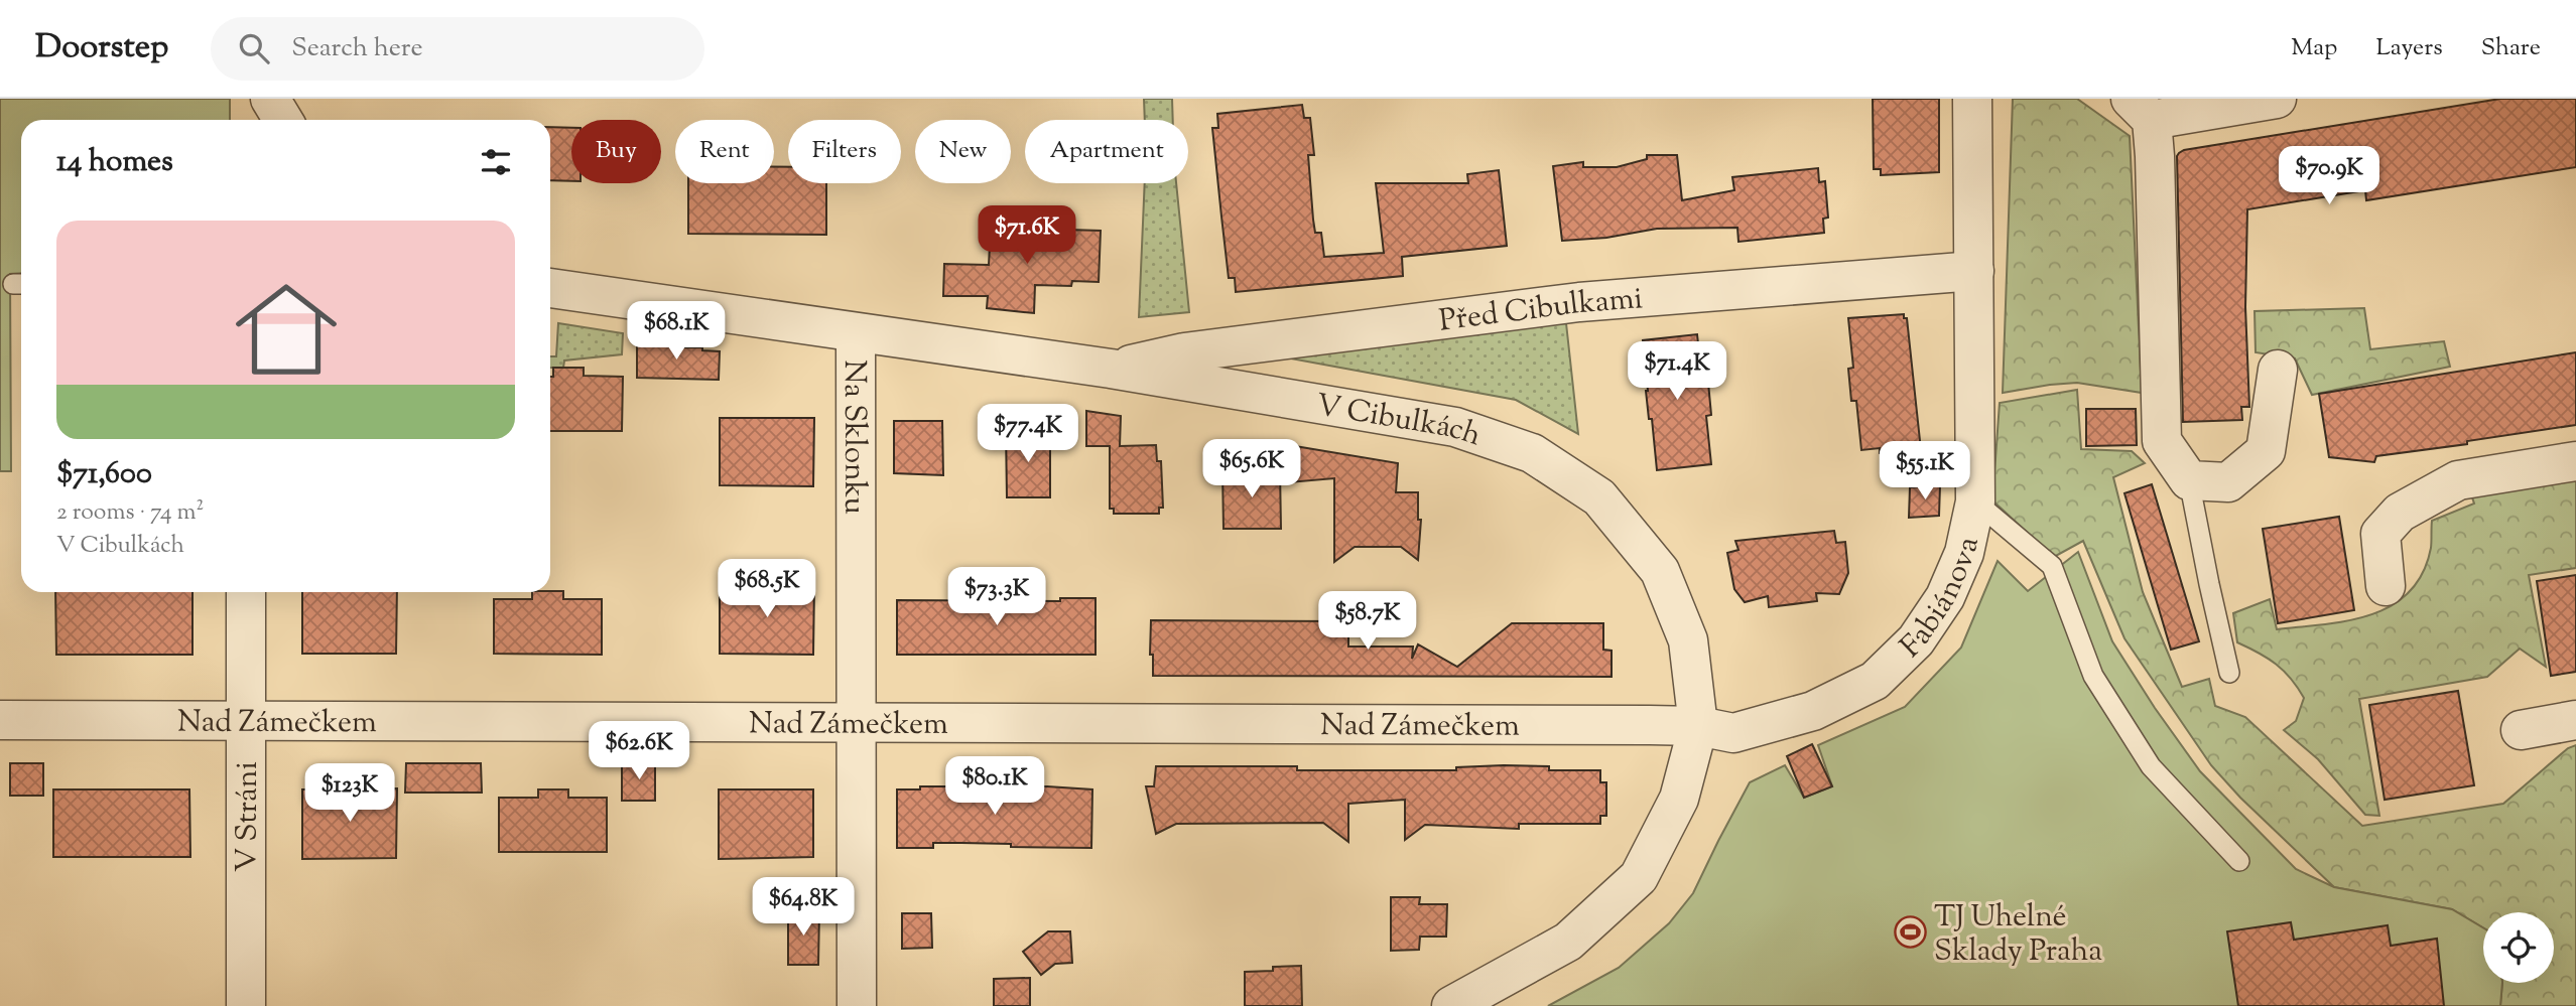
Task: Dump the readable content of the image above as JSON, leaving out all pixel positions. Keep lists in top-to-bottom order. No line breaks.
{"streets":{"street":["Před Cibulkami","V Cibulkách","Na Sklonku","Fabiánova","Nad Zámečkem","V Stráni"]},"crossings":[["Před Cibulkami","V Cibulkách"],["Před Cibulkami","Fabiánova"],["V Cibulkách","Na Sklonku"],["V Cibulkách","Fabiánova"],["V Cibulkách","Nad Zámečkem"],["Na Sklonku","Nad Zámečkem"],["Fabiánova","Nad Zámečkem"],["Nad Zámečkem","V Stráni"]],"places":{"sports":["TJ Uhelné Sklady Praha"]},"page":{"header":"Doorstep","search":"Search here","nav":["Map","Layers","Share"],"chip":["Buy","Rent","Filters","New","Apartment"],"heading":"14 homes","price":["$70.9K","$71.6K","$68.1K","$71.4K","$77.4K","$65.6K","$55.1K","$68.5K","$73.3K","$58.7K","$62.6K","$80.1K","$123K","$64.8K"],"list":[{"name":"$71,600","note":"2 rooms · 74 m² · V Cibulkách"}]}}
